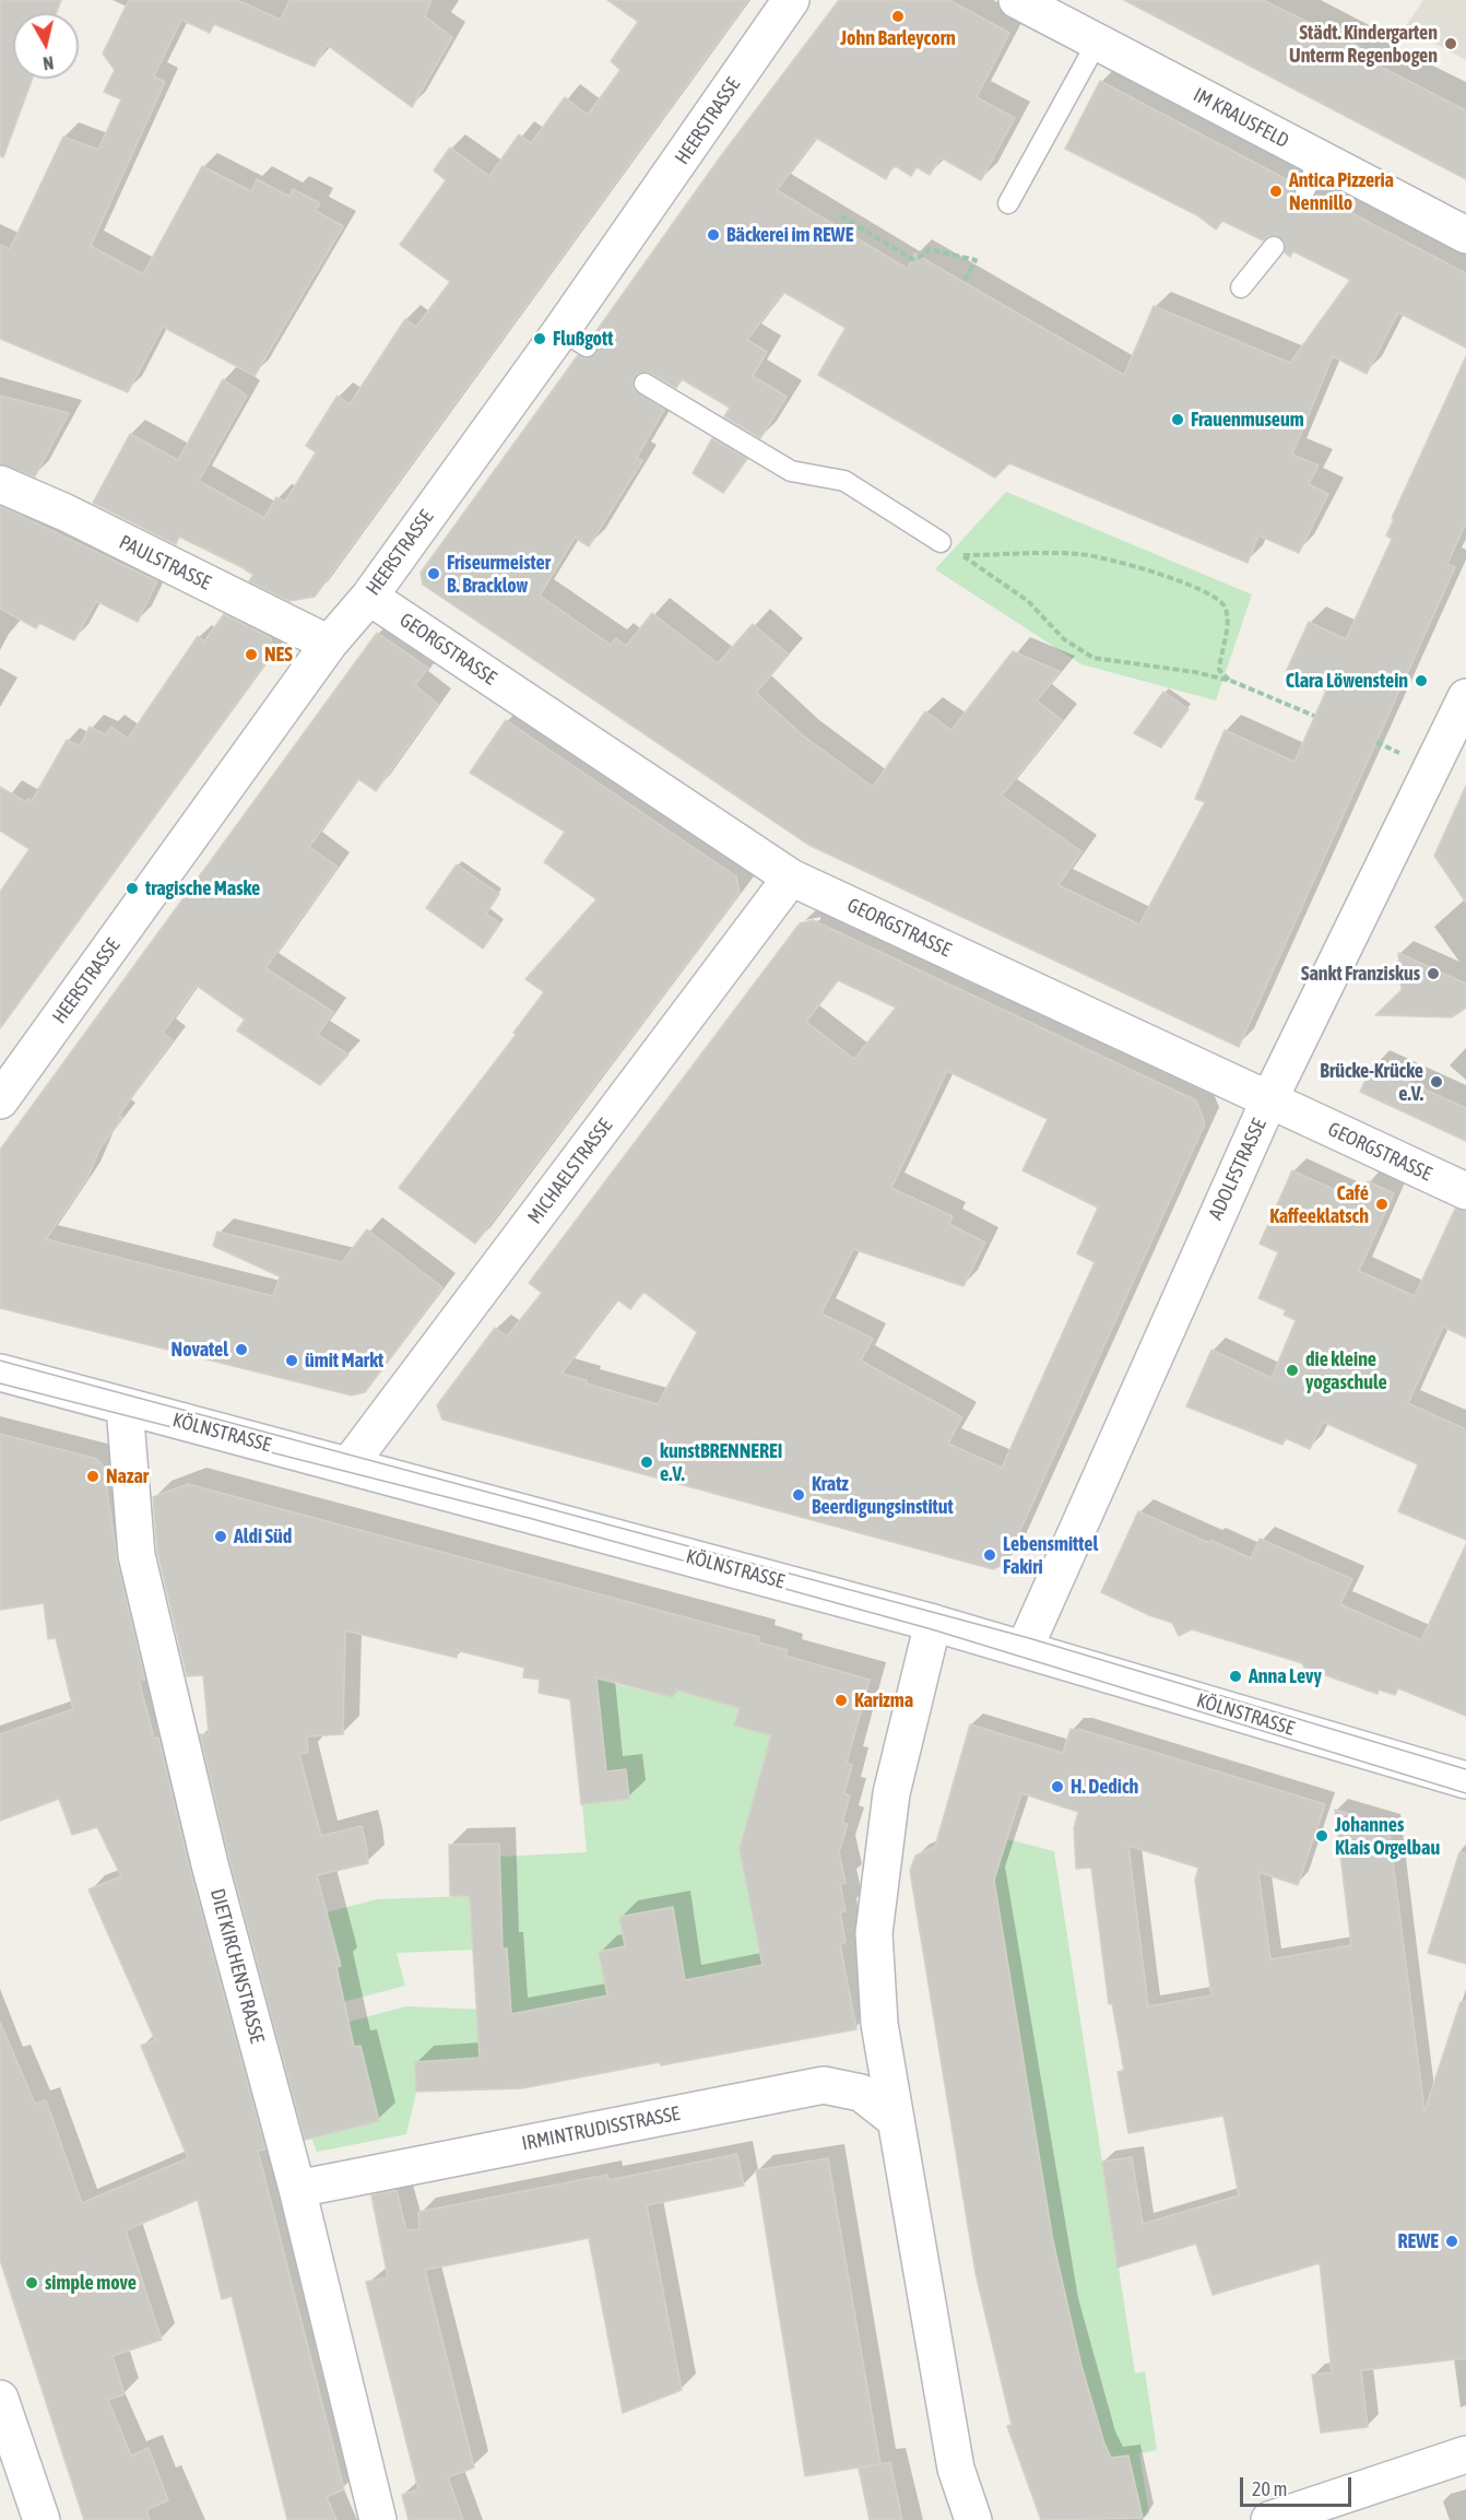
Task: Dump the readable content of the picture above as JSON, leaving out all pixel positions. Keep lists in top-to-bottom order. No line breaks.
{"streets":{"street":["IM KRAUSFELD","HEERSTRASSE","PAULSTRASSE","GEORGSTRASSE","ADOLFSTRASSE","MICHAELSTRASSE","KÖLNSTRASSE","DIETKIRCHENSTRASSE","IRMINTRUDISSTRASSE"]},"crossings":[["HEERSTRASSE","PAULSTRASSE"],["HEERSTRASSE","GEORGSTRASSE"],["GEORGSTRASSE","ADOLFSTRASSE"],["GEORGSTRASSE","MICHAELSTRASSE"],["ADOLFSTRASSE","KÖLNSTRASSE"],["MICHAELSTRASSE","KÖLNSTRASSE"],["KÖLNSTRASSE","DIETKIRCHENSTRASSE"],["DIETKIRCHENSTRASSE","IRMINTRUDISSTRASSE"]],"places":["John Barleycorn","Städt. Kindergarten Unterm Regenbogen","Antica Pizzeria Nennillo","Bäckerei im REWE","Flußgott","Frauenmuseum","Friseurmeister B. Bracklow","NES","Clara Löwenstein","tragische Maske","Sankt Franziskus","Brücke-Krücke e.V.","Café Kaffeeklatsch","Novatel","ümit Markt","die kleine yogaschule","kunstBRENNEREI e.V.","Nazar","Kratz Beerdigungsinstitut","Aldi Süd","Lebensmittel Fakiri","Anna Levy","Karizma","H. Dedich","Johannes Klais Orgelbau","REWE","simple move"],"scale_bar":"20 m","north":"bottom"}
